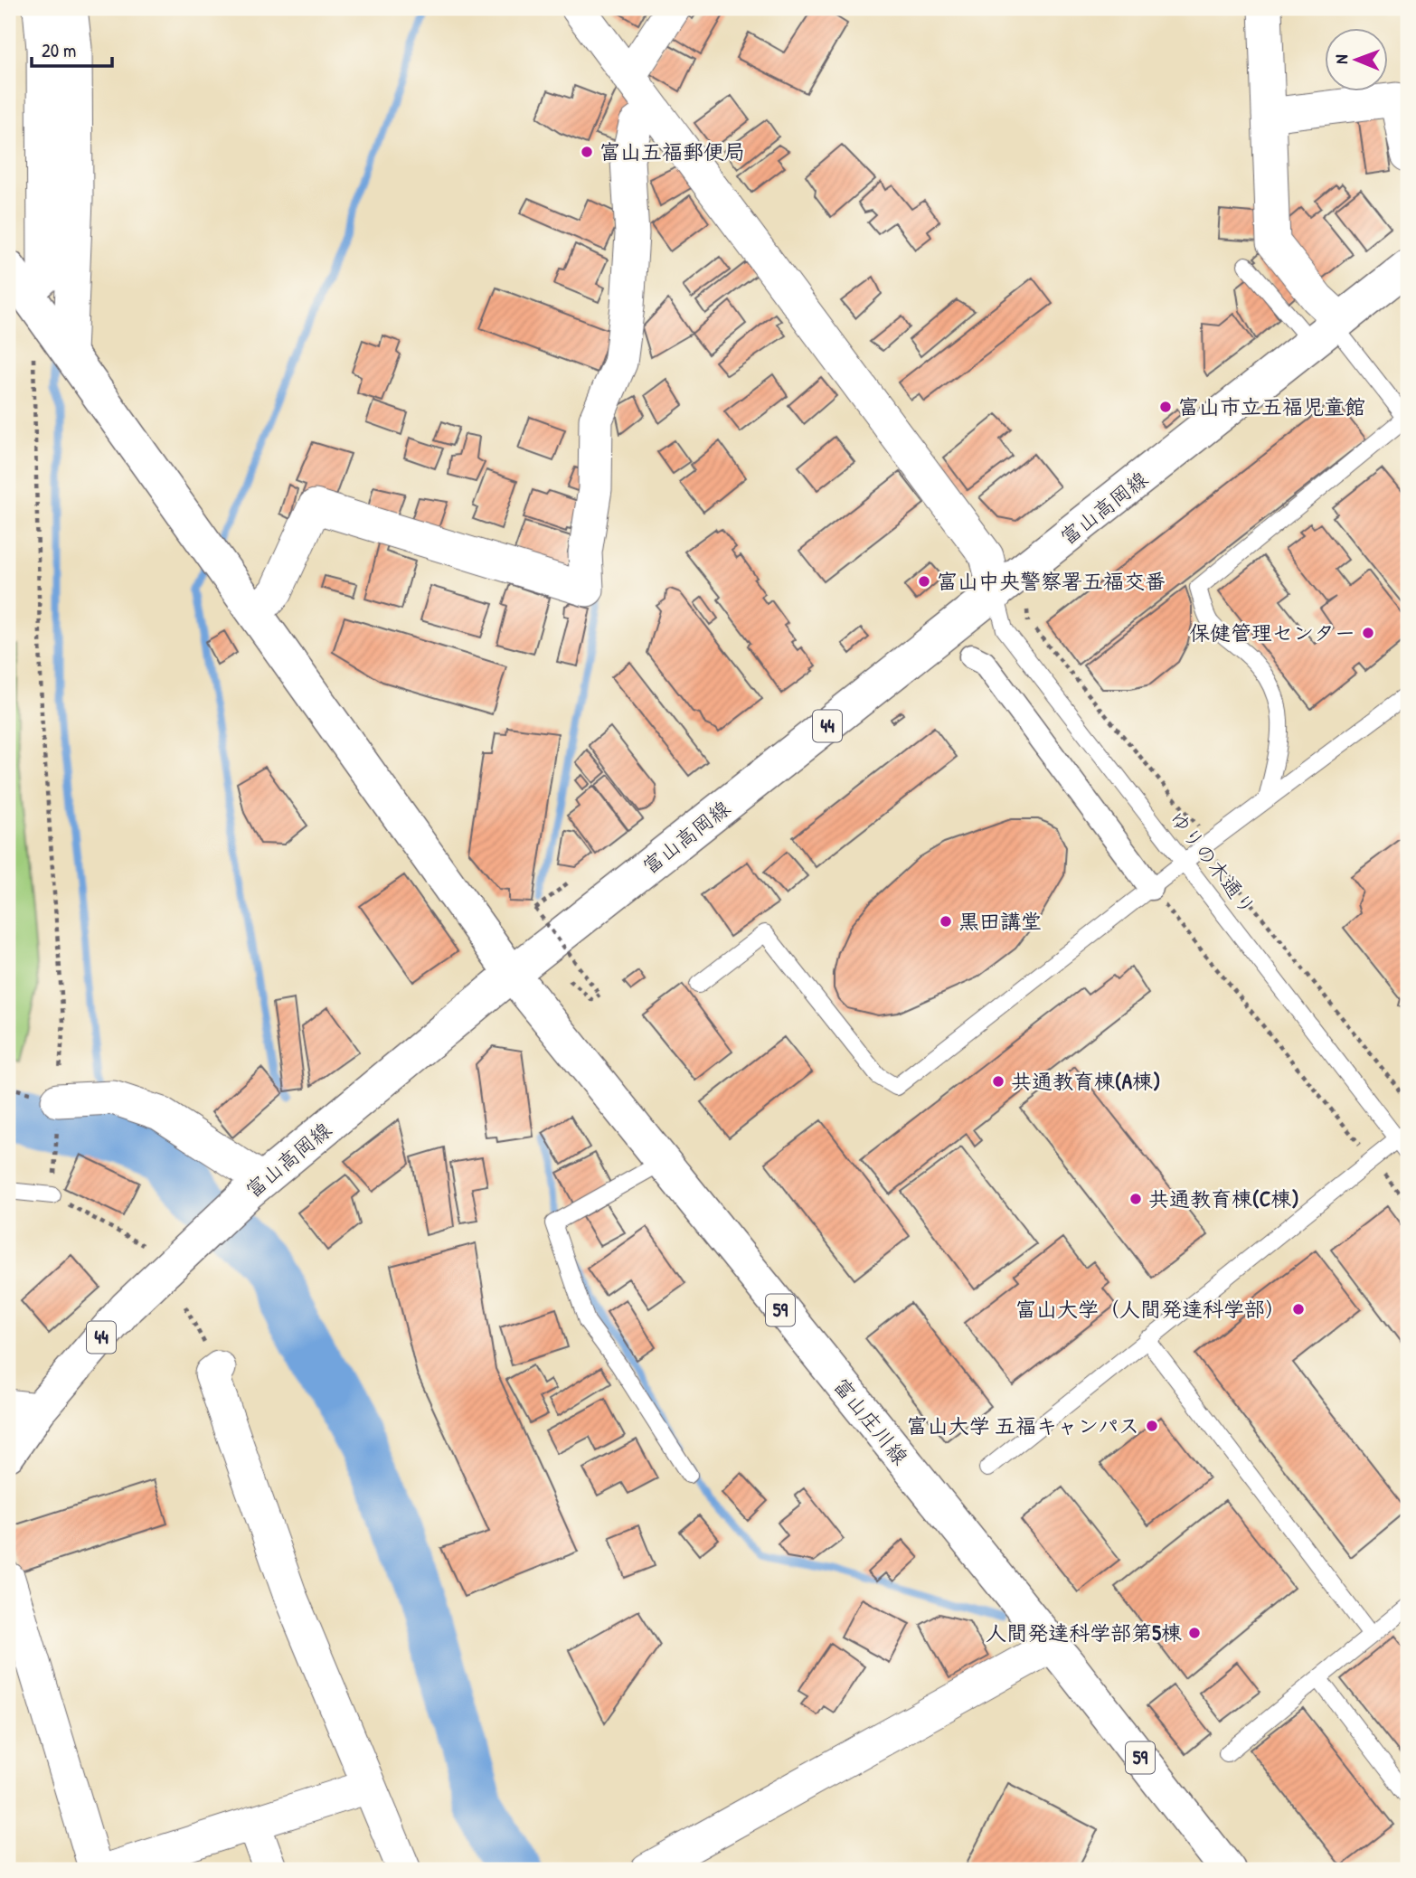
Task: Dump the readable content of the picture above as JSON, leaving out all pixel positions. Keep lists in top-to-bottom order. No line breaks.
{"streets":{"main road":["富山高岡線","44","59","富山庄川線"],"lane":["ゆりの木通り"]},"crossings":[["富山高岡線","ゆりの木通り"],["富山高岡線","富山庄川線"]],"places":["富山五福郵便局","富山市立五福児童館","富山中央警察署五福交番","保健管理センター","黒田講堂","共通教育棟(A棟)","共通教育棟(C棟)","富山大学（人間発達科学部）","富山大学 五福キャンパス","人間発達科学部第5棟"],"scale_bar":"20 m","north":"left"}
